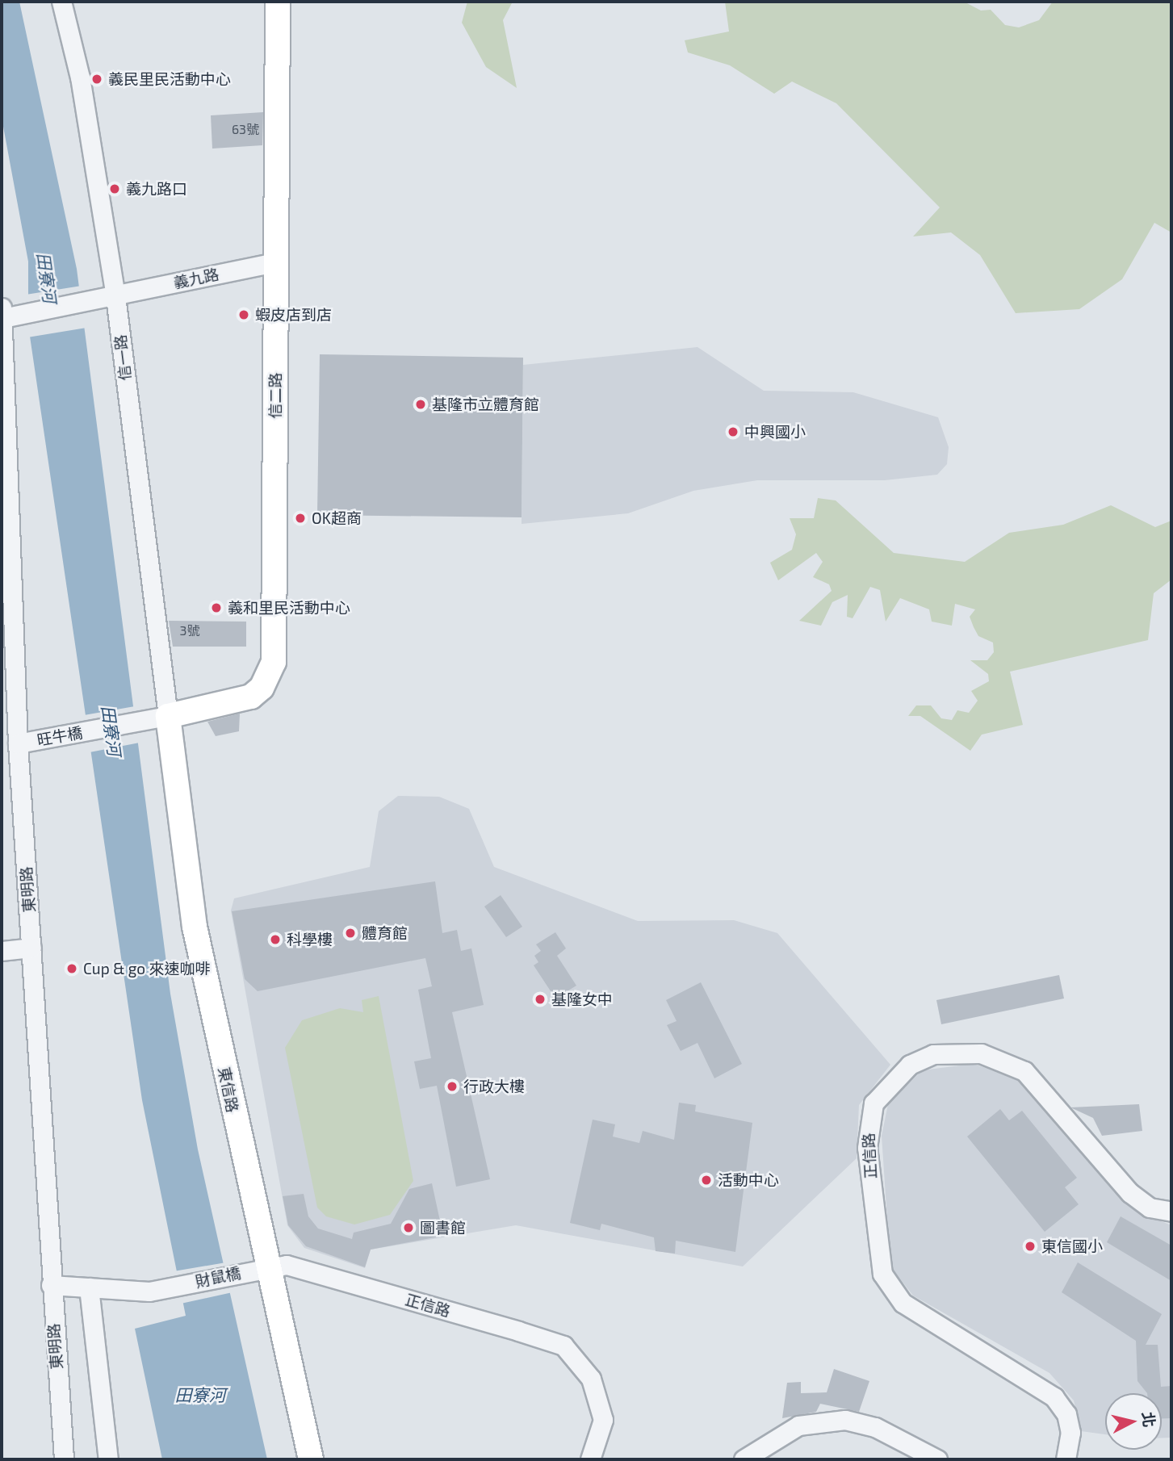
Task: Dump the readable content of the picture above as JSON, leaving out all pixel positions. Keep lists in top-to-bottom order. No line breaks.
{"streets":{"main road":["信二路","東信路"],"street":["義九路","信一路","旺牛橋","東明路","正信路","財鼠橋"]},"crossings":[["義九路","信一路"],["義九路","信二路"],["義九路","東明路"],["信一路","信二路"],["信一路","旺牛橋"],["信一路","東信路"],["信二路","旺牛橋"],["信二路","東信路"],["旺牛橋","東明路"],["旺牛橋","東信路"],["東明路","財鼠橋"],["東信路","正信路"],["東信路","財鼠橋"],["正信路","財鼠橋"]],"water":["田寮河"],"places":["義民里民活動中心","義九路口","蝦皮店到店","基隆市立體育館","中興國小","OK超商","義和里民活動中心","體育館","科學樓","Cup & go 來速咖啡","基隆女中","行政大樓","活動中心","圖書館","東信國小"],"house_numbers":["63號","3號"],"north":"right"}
